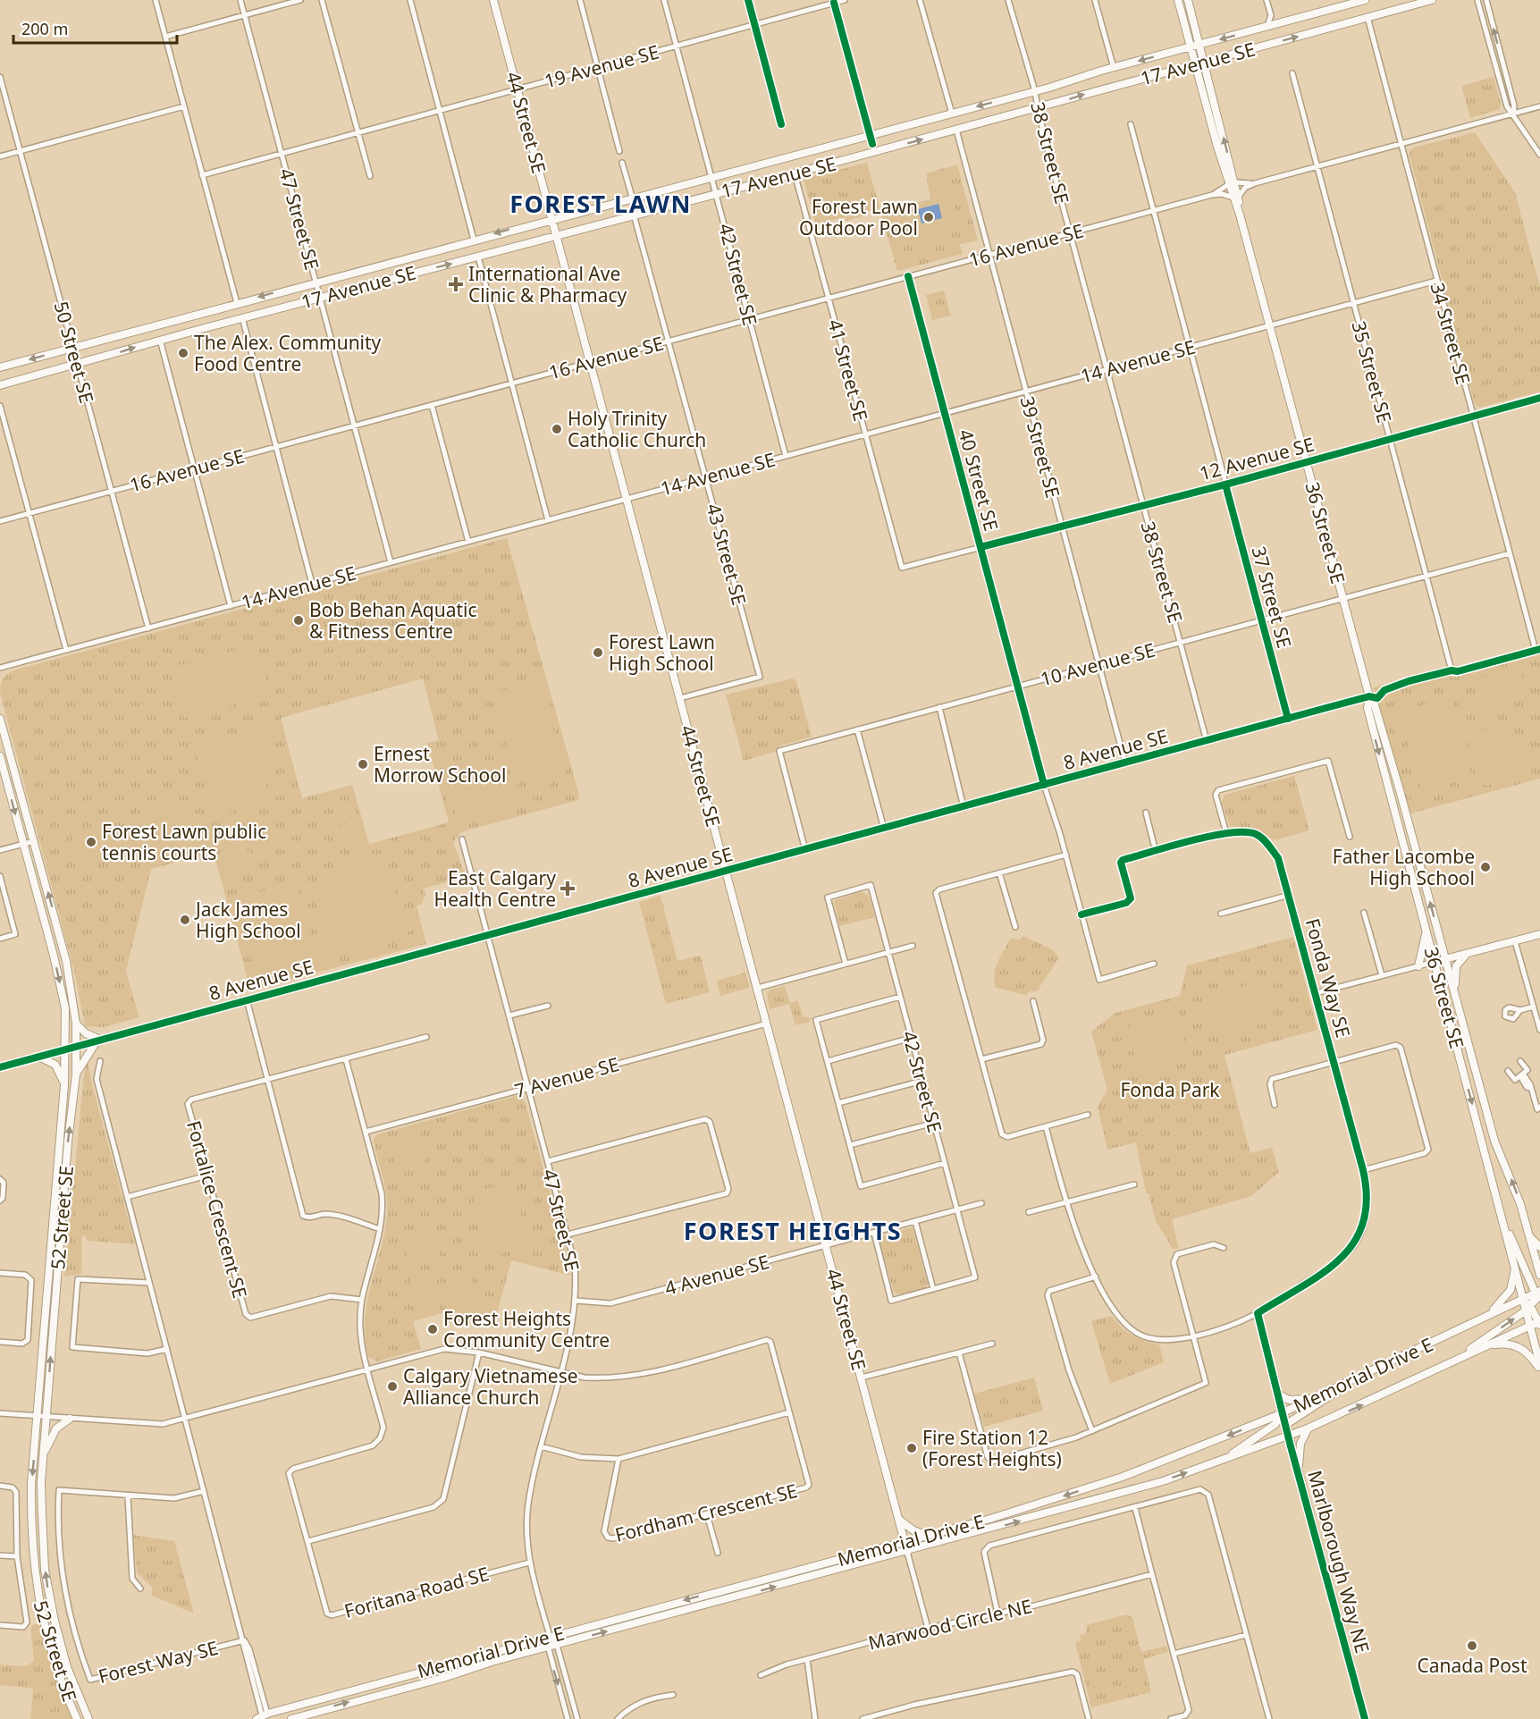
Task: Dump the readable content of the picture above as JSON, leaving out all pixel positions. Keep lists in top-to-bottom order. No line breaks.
{"streets":{"main road":["17 Avenue SE","44 Street SE","36 Street SE","8 Avenue SE","52 Street SE","Memorial Drive E","Marlborough Way NE"],"street":["19 Avenue SE","38 Street SE","47 Street SE","16 Avenue SE","42 Street SE","34 Street SE","50 Street SE","14 Avenue SE","41 Street SE","35 Street SE","39 Street SE","12 Avenue SE","40 Street SE","43 Street SE","37 Street SE","10 Avenue SE","Fonda Way SE","7 Avenue SE","Fortalice Crescent SE","4 Avenue SE","Fordham Crescent SE","Foritana Road SE","Marwood Circle NE","Forest Way SE"]},"crossings":[["17 Avenue SE","44 Street SE"],["17 Avenue SE","38 Street SE"],["17 Avenue SE","47 Street SE"],["17 Avenue SE","42 Street SE"],["17 Avenue SE","34 Street SE"],["17 Avenue SE","50 Street SE"],["17 Avenue SE","41 Street SE"],["17 Avenue SE","39 Street SE"],["17 Avenue SE","36 Street SE"],["17 Avenue SE","43 Street SE"],["19 Avenue SE","44 Street SE"],["19 Avenue SE","47 Street SE"],["19 Avenue SE","42 Street SE"],["44 Street SE","16 Avenue SE"],["44 Street SE","14 Avenue SE"],["44 Street SE","43 Street SE"],["44 Street SE","8 Avenue SE"],["44 Street SE","7 Avenue SE"],["44 Street SE","4 Avenue SE"],["44 Street SE","Memorial Drive E"],["38 Street SE","16 Avenue SE"],["38 Street SE","14 Avenue SE"],["38 Street SE","12 Avenue SE"],["38 Street SE","10 Avenue SE"],["38 Street SE","8 Avenue SE"],["47 Street SE","16 Avenue SE"],["47 Street SE","14 Avenue SE"],["47 Street SE","8 Avenue SE"],["47 Street SE","7 Avenue SE"],["47 Street SE","4 Avenue SE"],["47 Street SE","Memorial Drive E"],["47 Street SE","Fordham Crescent SE"],["47 Street SE","Foritana Road SE"],["16 Avenue SE","42 Street SE"],["16 Avenue SE","50 Street SE"],["16 Avenue SE","41 Street SE"],["16 Avenue SE","39 Street SE"],["16 Avenue SE","40 Street SE"],["16 Avenue SE","36 Street SE"],["16 Avenue SE","43 Street SE"],["16 Avenue SE","37 Street SE"],["42 Street SE","14 Avenue SE"],["42 Street SE","4 Avenue SE"],["34 Street SE","14 Avenue SE"],["34 Street SE","35 Street SE"],["34 Street SE","12 Avenue SE"],["34 Street SE","10 Avenue SE"],["50 Street SE","14 Avenue SE"],["14 Avenue SE","41 Street SE"],["14 Avenue SE","35 Street SE"],["14 Avenue SE","39 Street SE"],["14 Avenue SE","40 Street SE"],["14 Avenue SE","36 Street SE"],["14 Avenue SE","43 Street SE"],["14 Avenue SE","37 Street SE"],["41 Street SE","12 Avenue SE"],["35 Street SE","12 Avenue SE"],["35 Street SE","10 Avenue SE"],["39 Street SE","12 Avenue SE"],["39 Street SE","10 Avenue SE"],["39 Street SE","8 Avenue SE"],["12 Avenue SE","40 Street SE"],["12 Avenue SE","36 Street SE"],["12 Avenue SE","37 Street SE"],["40 Street SE","10 Avenue SE"],["40 Street SE","8 Avenue SE"],["40 Street SE","Fonda Way SE"],["36 Street SE","10 Avenue SE"],["36 Street SE","8 Avenue SE"],["36 Street SE","Memorial Drive E"],["37 Street SE","10 Avenue SE"],["37 Street SE","8 Avenue SE"],["10 Avenue SE","8 Avenue SE"],["8 Avenue SE","52 Street SE"],["7 Avenue SE","Foritana Road SE"],["Fortalice Crescent SE","Foritana Road SE"],["Memorial Drive E","Marlborough Way NE"]],"districts":["FOREST LAWN","FOREST HEIGHTS"],"parks":["Fonda Park"],"places":{"other":["Forest Lawn Outdoor Pool","The Alex. Community Food Centre","Holy Trinity Catholic Church","Bob Behan Aquatic & Fitness Centre","Forest Lawn High School","Ernest Morrow School","Forest Lawn public tennis courts","Father Lacombe High School","Jack James High School","Forest Heights Community Centre","Calgary Vietnamese Alliance Church","Fire Station 12 (Forest Heights)","Canada Post"],"health":["International Ave Clinic & Pharmacy","East Calgary Health Centre"]},"scale_bar":"200 m"}
